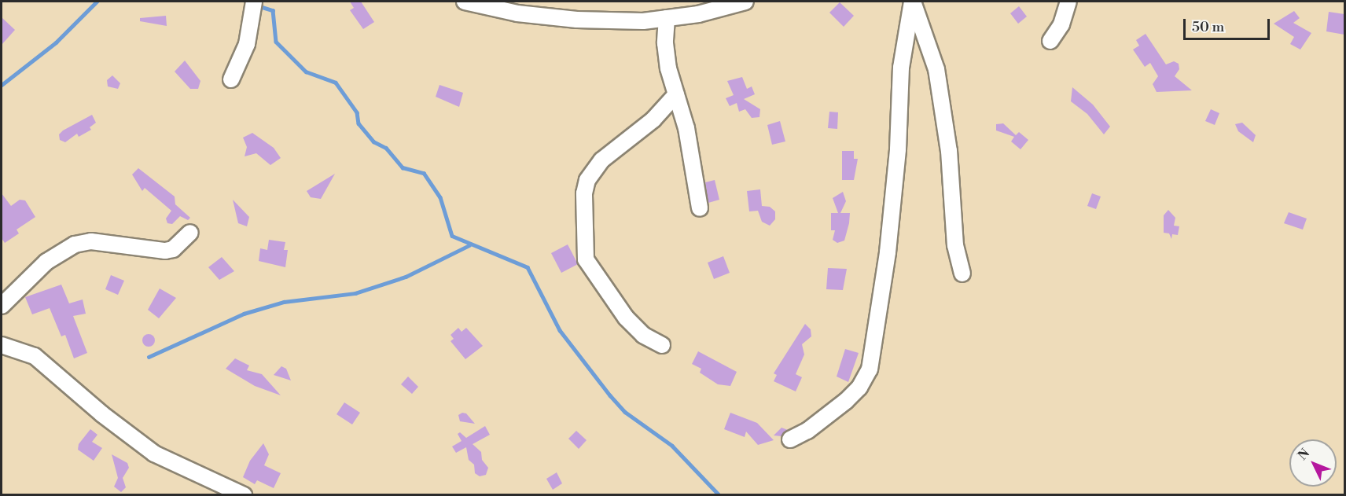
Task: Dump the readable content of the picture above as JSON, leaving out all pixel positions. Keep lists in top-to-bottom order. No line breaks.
{"scale_bar":"50 m","north":"top left"}
